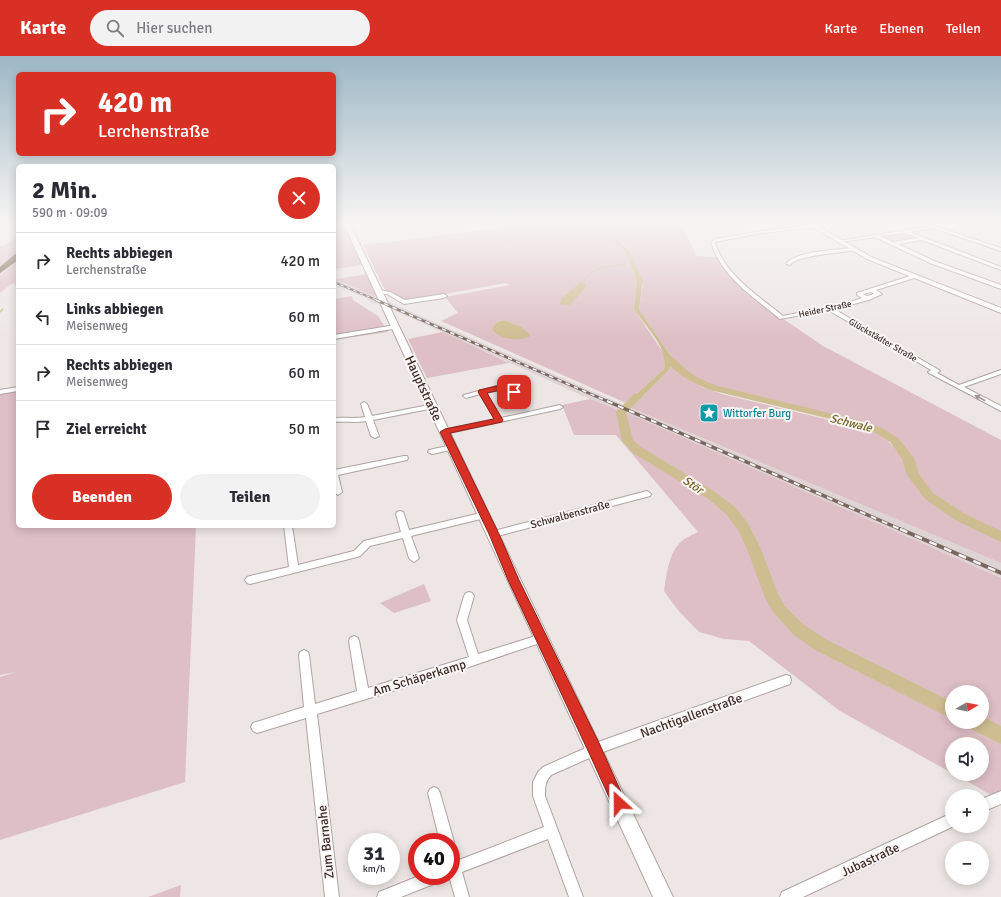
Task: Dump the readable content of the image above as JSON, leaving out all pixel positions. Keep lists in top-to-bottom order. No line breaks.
{"streets":{"street":["Heider Straße","Glückstädter Straße","Hauptstraße","Schwalbenstraße","Am Schäperkamp","Nachtigallenstraße","Zum Barnahe","Jubastraße"]},"crossings":[["Heider Straße","Glückstädter Straße"],["Hauptstraße","Schwalbenstraße"],["Hauptstraße","Am Schäperkamp"],["Hauptstraße","Nachtigallenstraße"],["Am Schäperkamp","Zum Barnahe"]],"water":["Schwale","Stör"],"places":{"place":["Wittorfer Burg"]},"north":"right","page":{"header":"Karte","search":"Hier suchen","nav":["Karte","Ebenen","Teilen"],"turn":["420 m","Lerchenstraße"],"heading":["2 Min.","590 m · 09:09"],"list":[{"name":"Rechts abbiegen","note":"Lerchenstraße","value":"420 m"},{"name":"Links abbiegen","note":"Meisenweg","value":"60 m"},{"name":"Rechts abbiegen","note":"Meisenweg","value":"60 m"},{"name":"Ziel erreicht","value":"50 m"}],"buttons":["Beenden","Teilen"],"map_buttons":["+","−"],"speed":"31 km/h","limit":"40"}}
